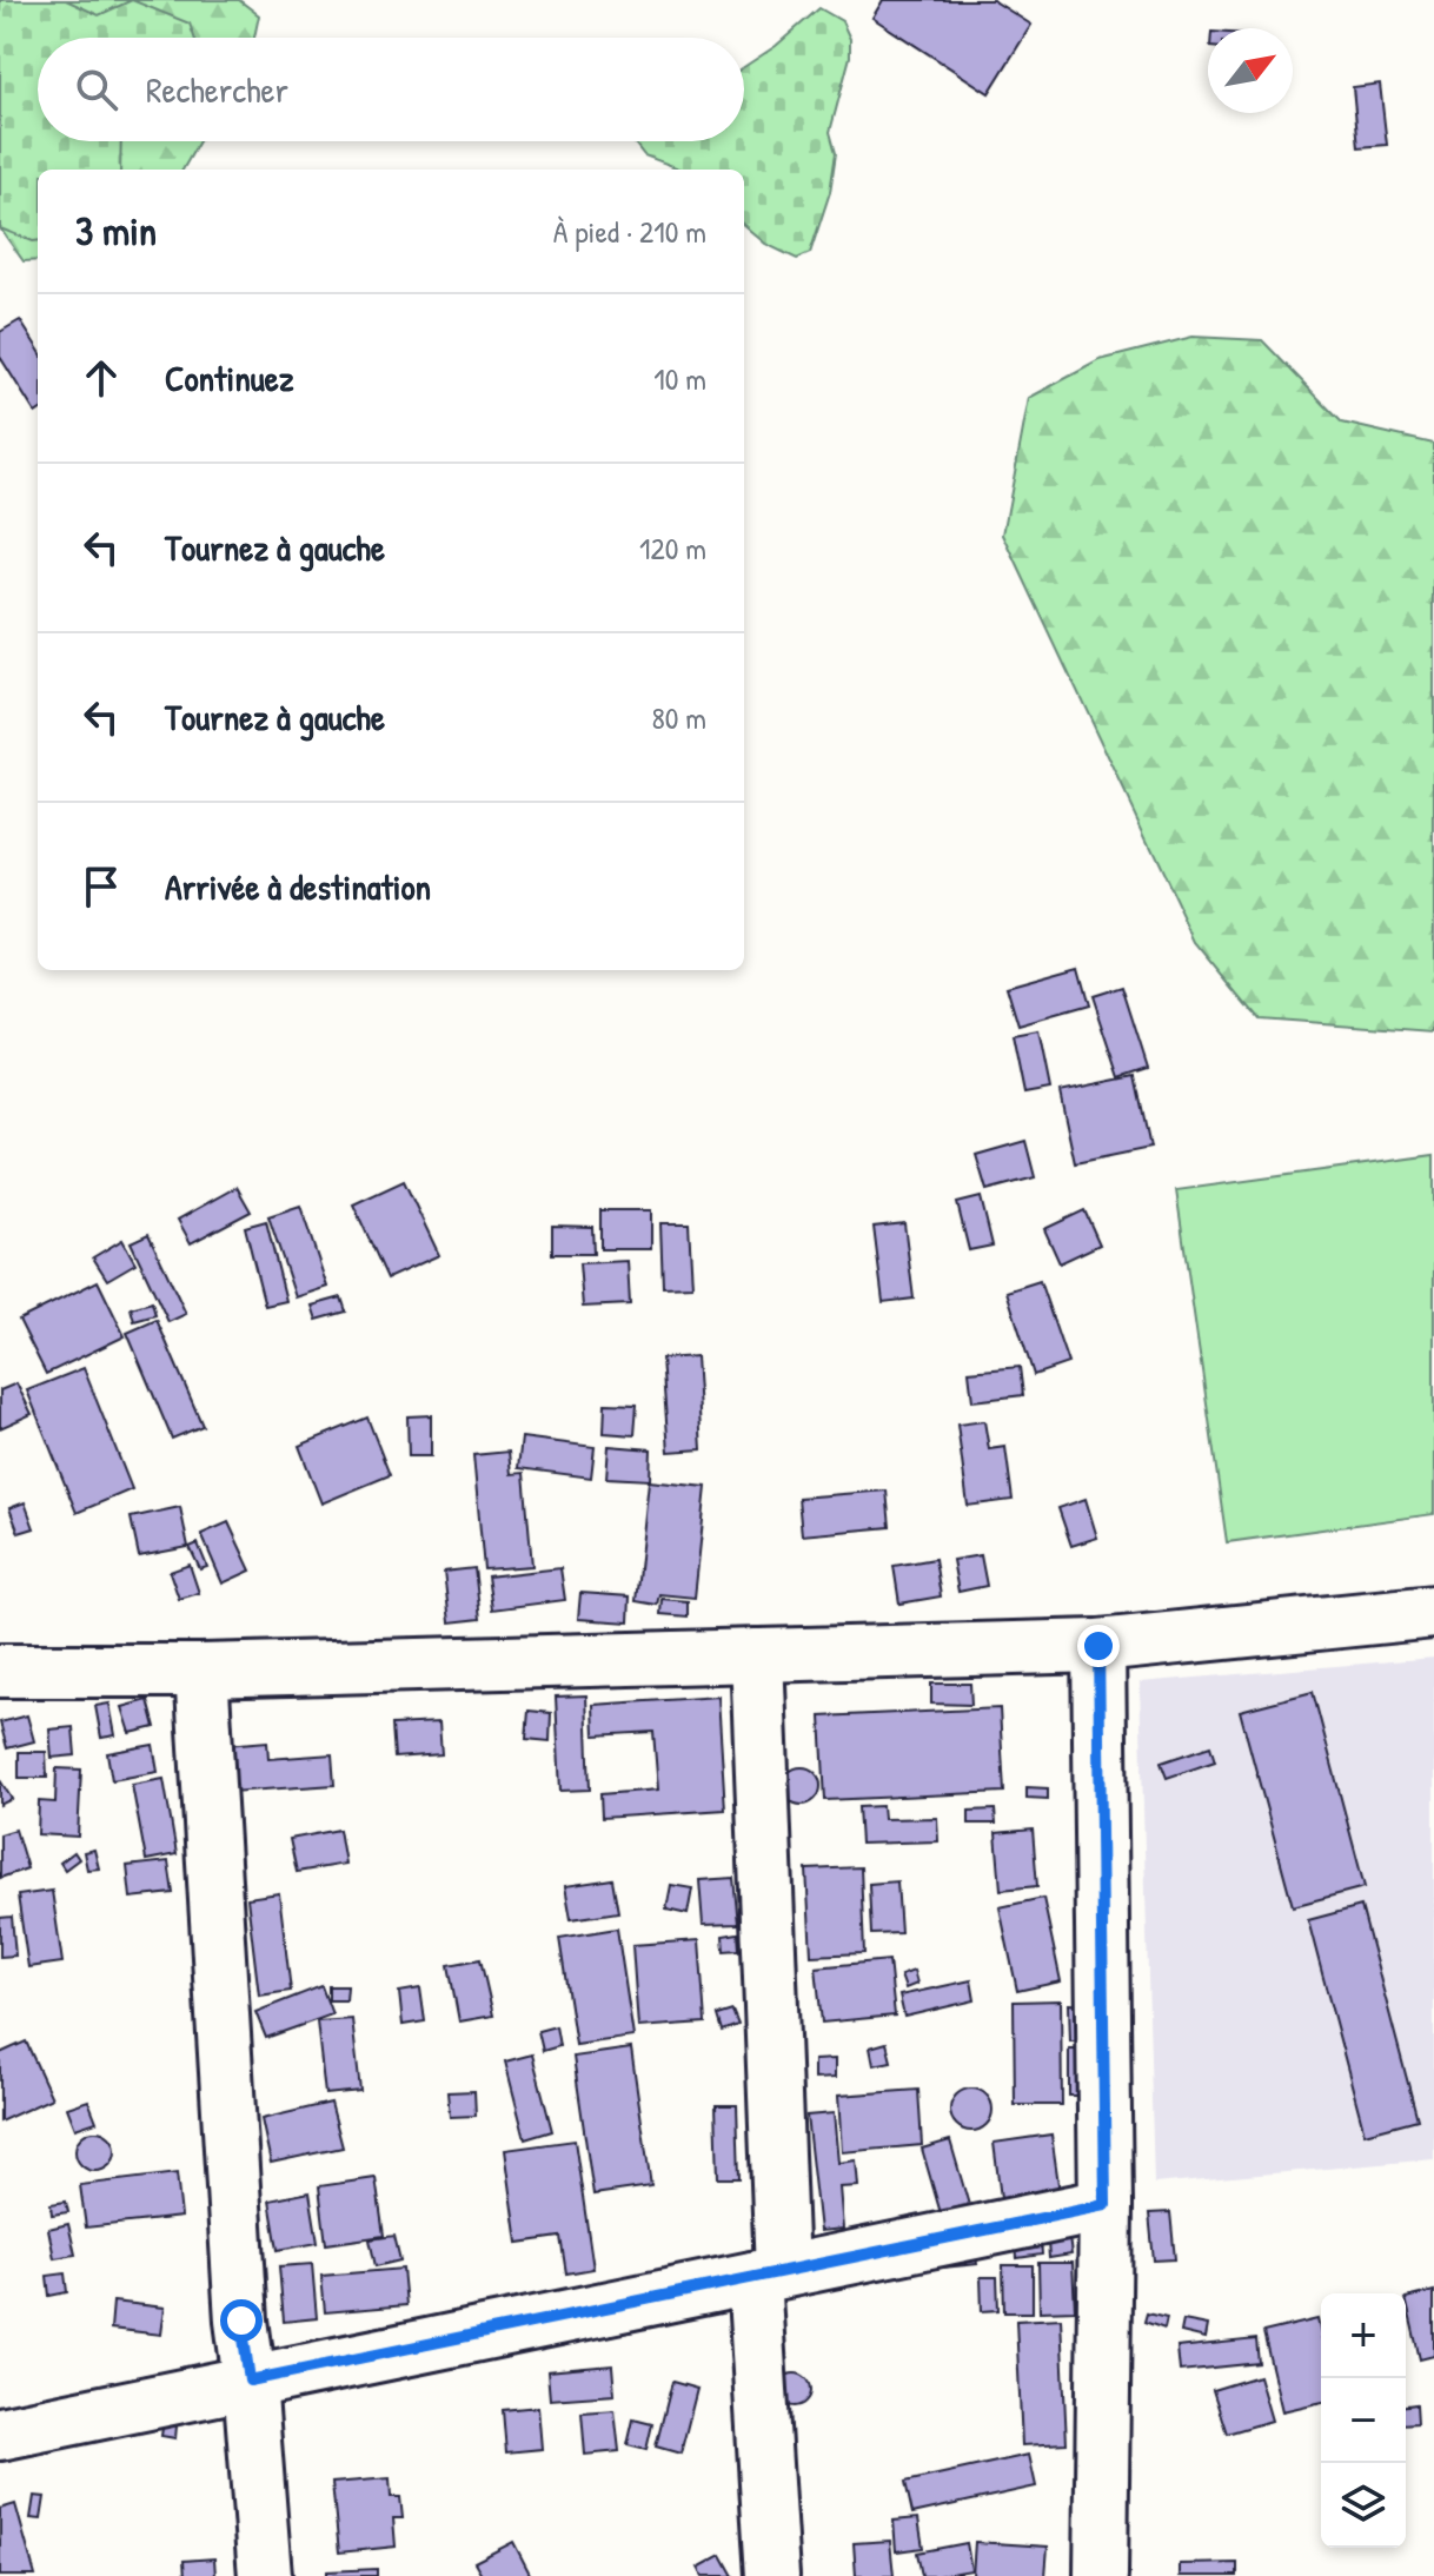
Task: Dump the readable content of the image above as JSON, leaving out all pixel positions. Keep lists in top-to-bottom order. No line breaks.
{"north":"top right","page":{"search":"Rechercher","heading":["3 min","À pied · 210 m"],"list":[["Continuez","10 m"],["Tournez à gauche","120 m"],["Tournez à gauche","80 m"],"Arrivée à destination"],"map_buttons":["+","−"]}}
